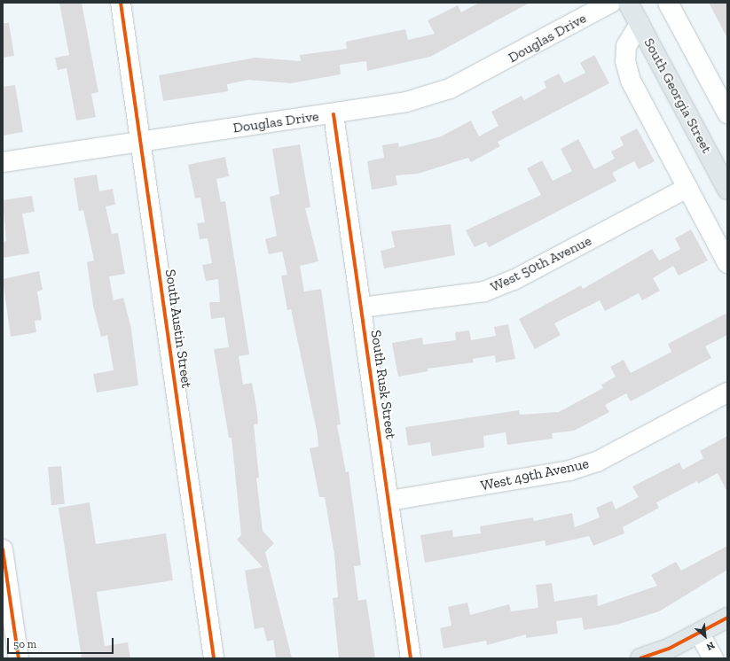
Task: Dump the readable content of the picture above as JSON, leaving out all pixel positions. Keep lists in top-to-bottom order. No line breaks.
{"streets":{"main road":["South Georgia Street"],"street":["Douglas Drive","West 50th Avenue","South Austin Street","South Rusk Street","West 49th Avenue"]},"crossings":[["Douglas Drive","South Austin Street"],["Douglas Drive","South Rusk Street"],["West 50th Avenue","South Rusk Street"],["South Rusk Street","West 49th Avenue"]],"scale_bar":"50 m","north":"bottom right"}
